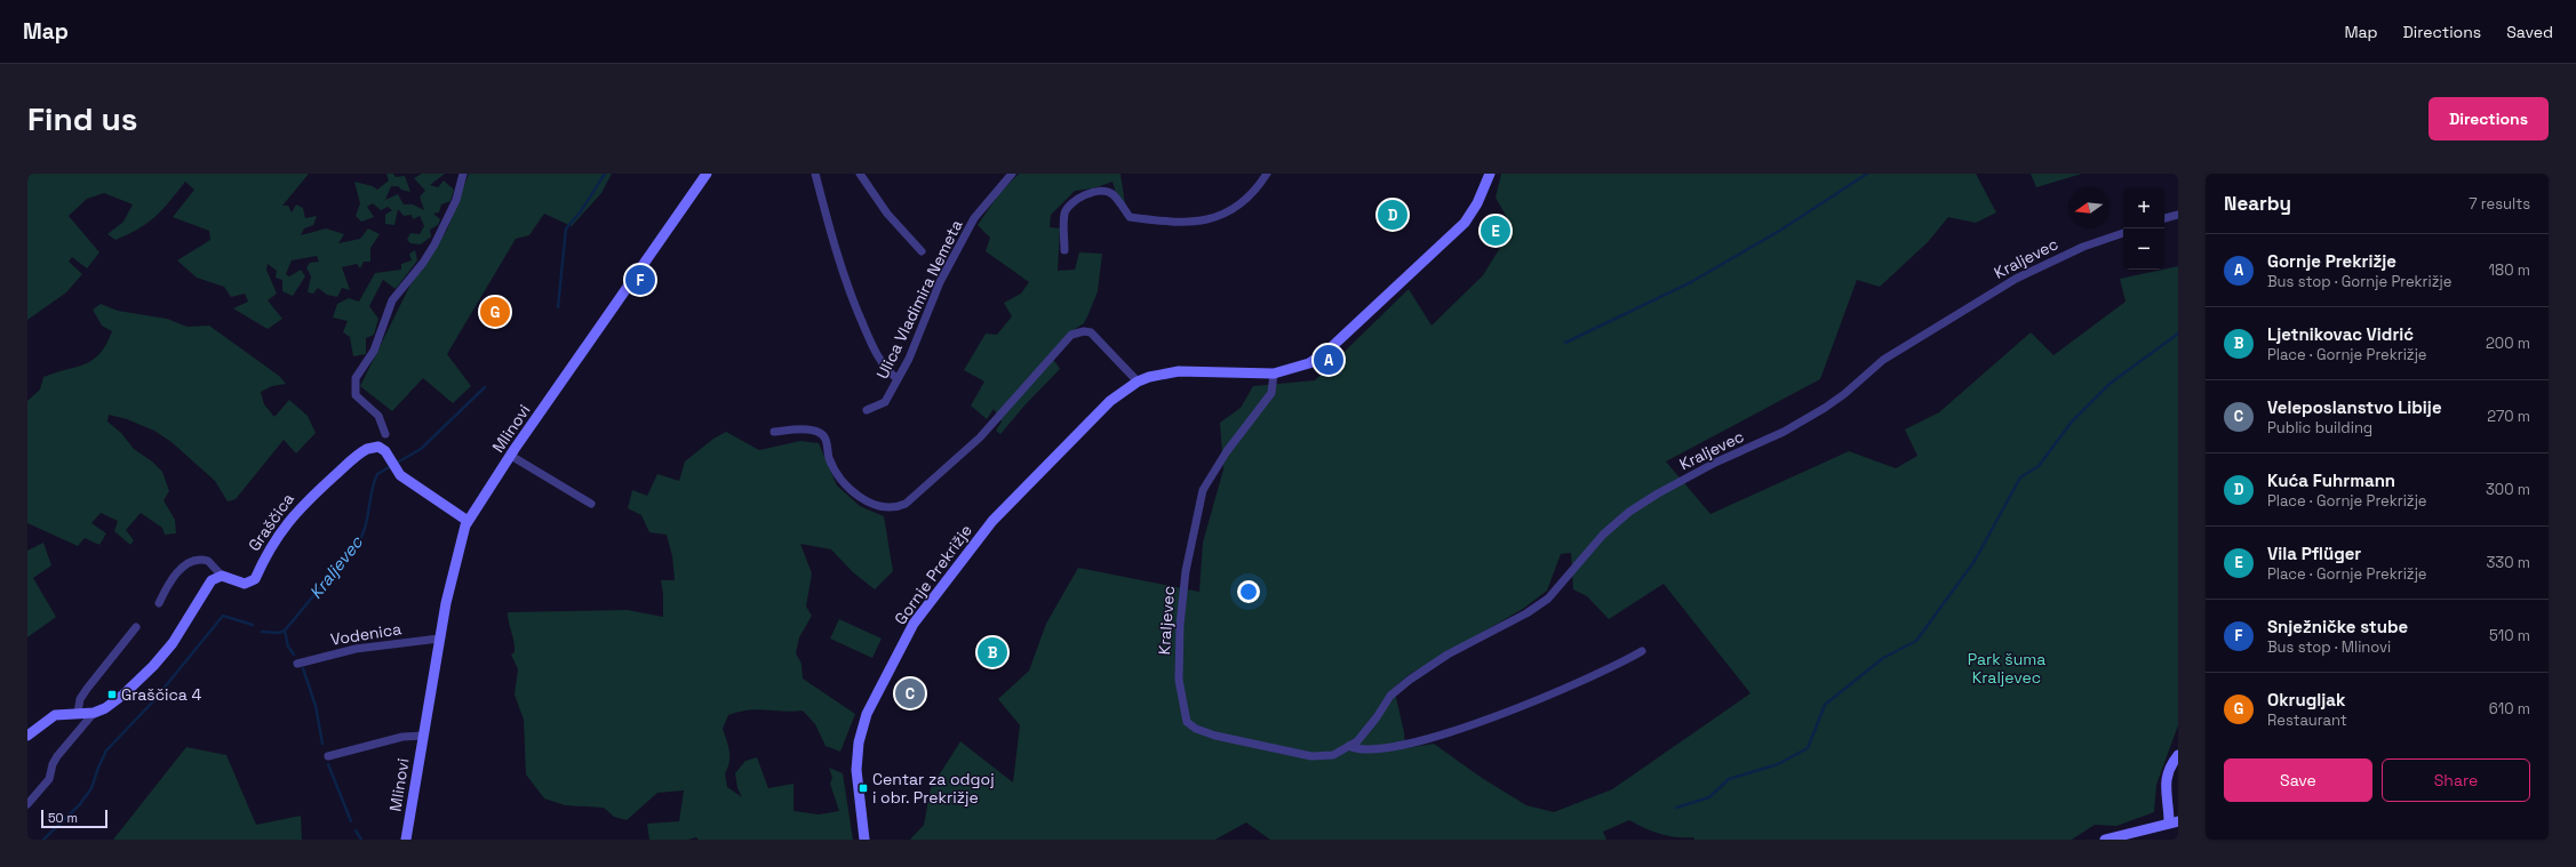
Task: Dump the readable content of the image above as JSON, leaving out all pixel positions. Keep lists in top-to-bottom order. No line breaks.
{"streets":{"street":["Kraljevec","Ulica Vladimira Nemeta","Mlinovi","Graščica","Gornje Prekrižje","Vodenica"]},"crossings":[["Kraljevec","Gornje Prekrižje"],["Mlinovi","Graščica"],["Mlinovi","Vodenica"]],"water":["Kraljevec"],"parks":["Park šuma Kraljevec"],"places":{"transit":["Graščica 4","Centar za odgoj i obr. Prekrižje"]},"scale_bar":"50 m","north":"left","page":{"header":"Map","nav":["Map","Directions","Saved"],"buttons":["Directions",["Save","Share"]],"title":"Find us","heading":["Nearby","7 results"],"map_buttons":["+","−"],"pins":["D","E","F","G","A","B","C"],"list":[{"mark":"A","name":"Gornje Prekrižje","note":"Bus stop · Gornje Prekrižje","value":"180 m"},{"mark":"B","name":"Ljetnikovac Vidrić","note":"Place · Gornje Prekrižje","value":"200 m"},{"mark":"C","name":"Veleposlanstvo Libije","note":"Public building","value":"270 m"},{"mark":"D","name":"Kuća Fuhrmann","note":"Place · Gornje Prekrižje","value":"300 m"},{"mark":"E","name":"Vila Pflüger","note":"Place · Gornje Prekrižje","value":"330 m"},{"mark":"F","name":"Snježničke stube","note":"Bus stop · Mlinovi","value":"510 m"},{"mark":"G","name":"Okrugljak","note":"Restaurant","value":"610 m"}],"scale":"50 m"}}
